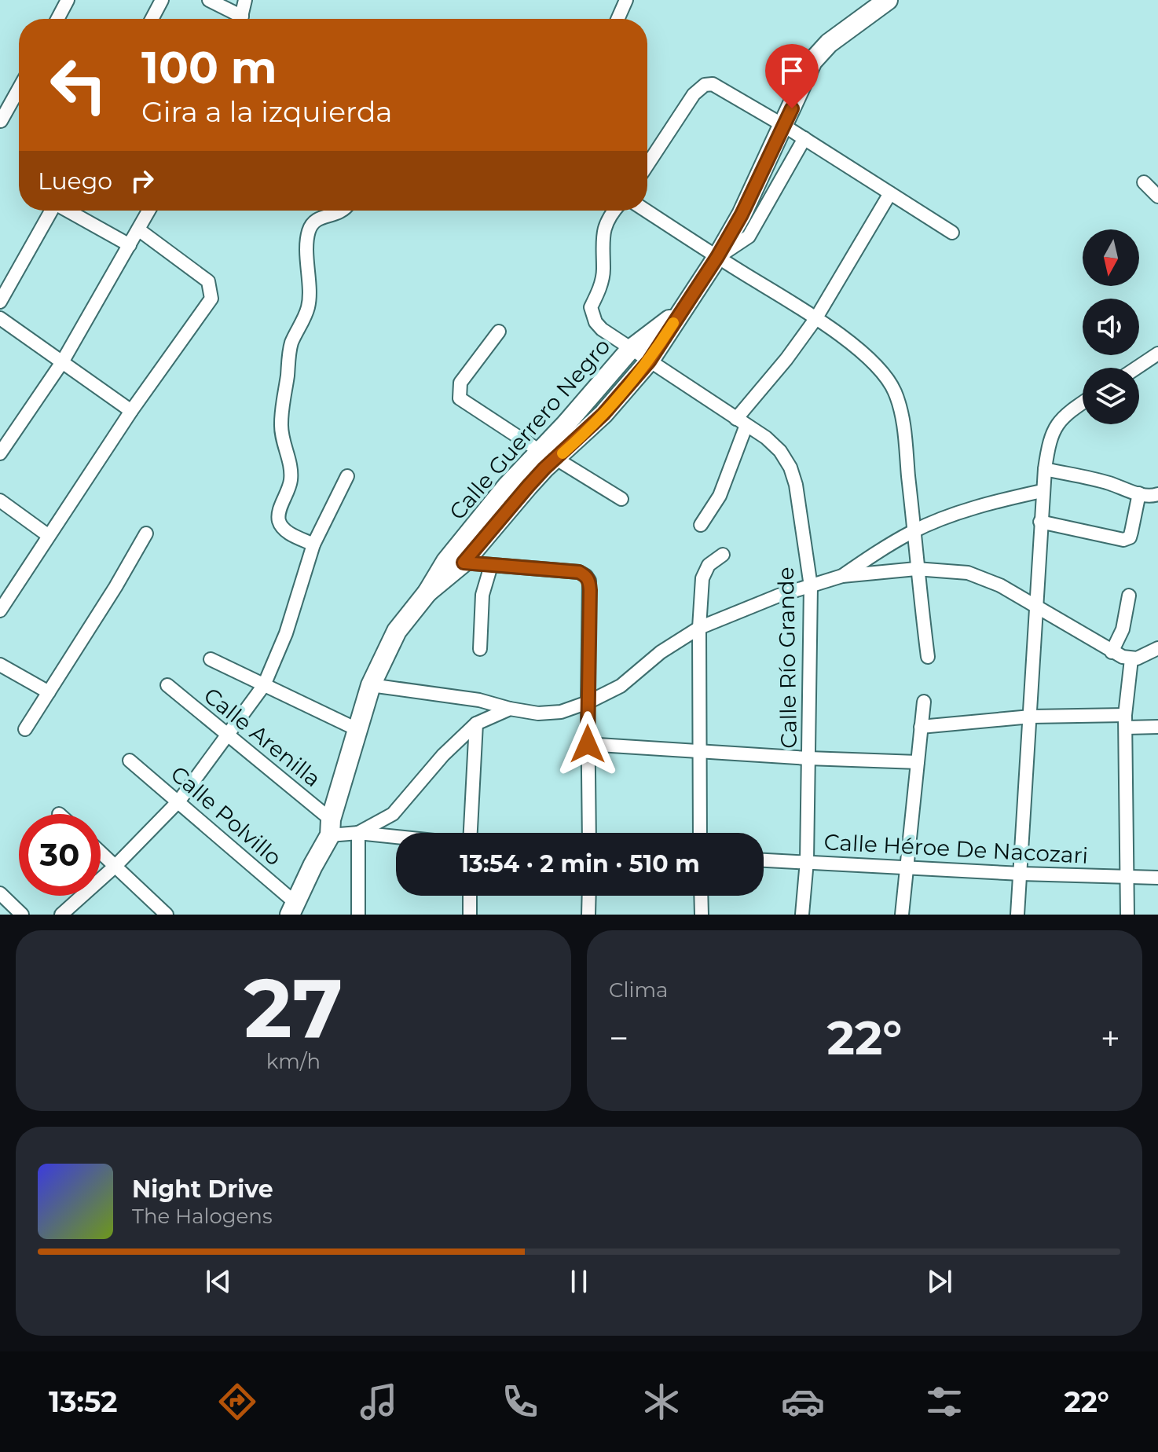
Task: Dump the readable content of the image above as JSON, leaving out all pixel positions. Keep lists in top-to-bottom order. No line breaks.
{"streets":{"street":["Calle Guerrero Negro","Calle Río Grande","Calle Arenilla","Calle Polvillo","Calle Héroe De Nacozari"]},"crossings":[["Calle Guerrero Negro","Calle Río Grande"],["Calle Guerrero Negro","Calle Arenilla"],["Calle Guerrero Negro","Calle Polvillo"],["Calle Río Grande","Calle Héroe De Nacozari"]],"north":"bottom","page":{"turn":["100 m","Gira a la izquierda"],"then":"Luego","limit":"30","trip":"13:54 · 2 min · 510 m","tile":[["27","km/h"],"Clima"],"heat":["−","22°","+"],"song":["Night Drive","The Halogens"],"tabs":["13:52","22°"]}}
